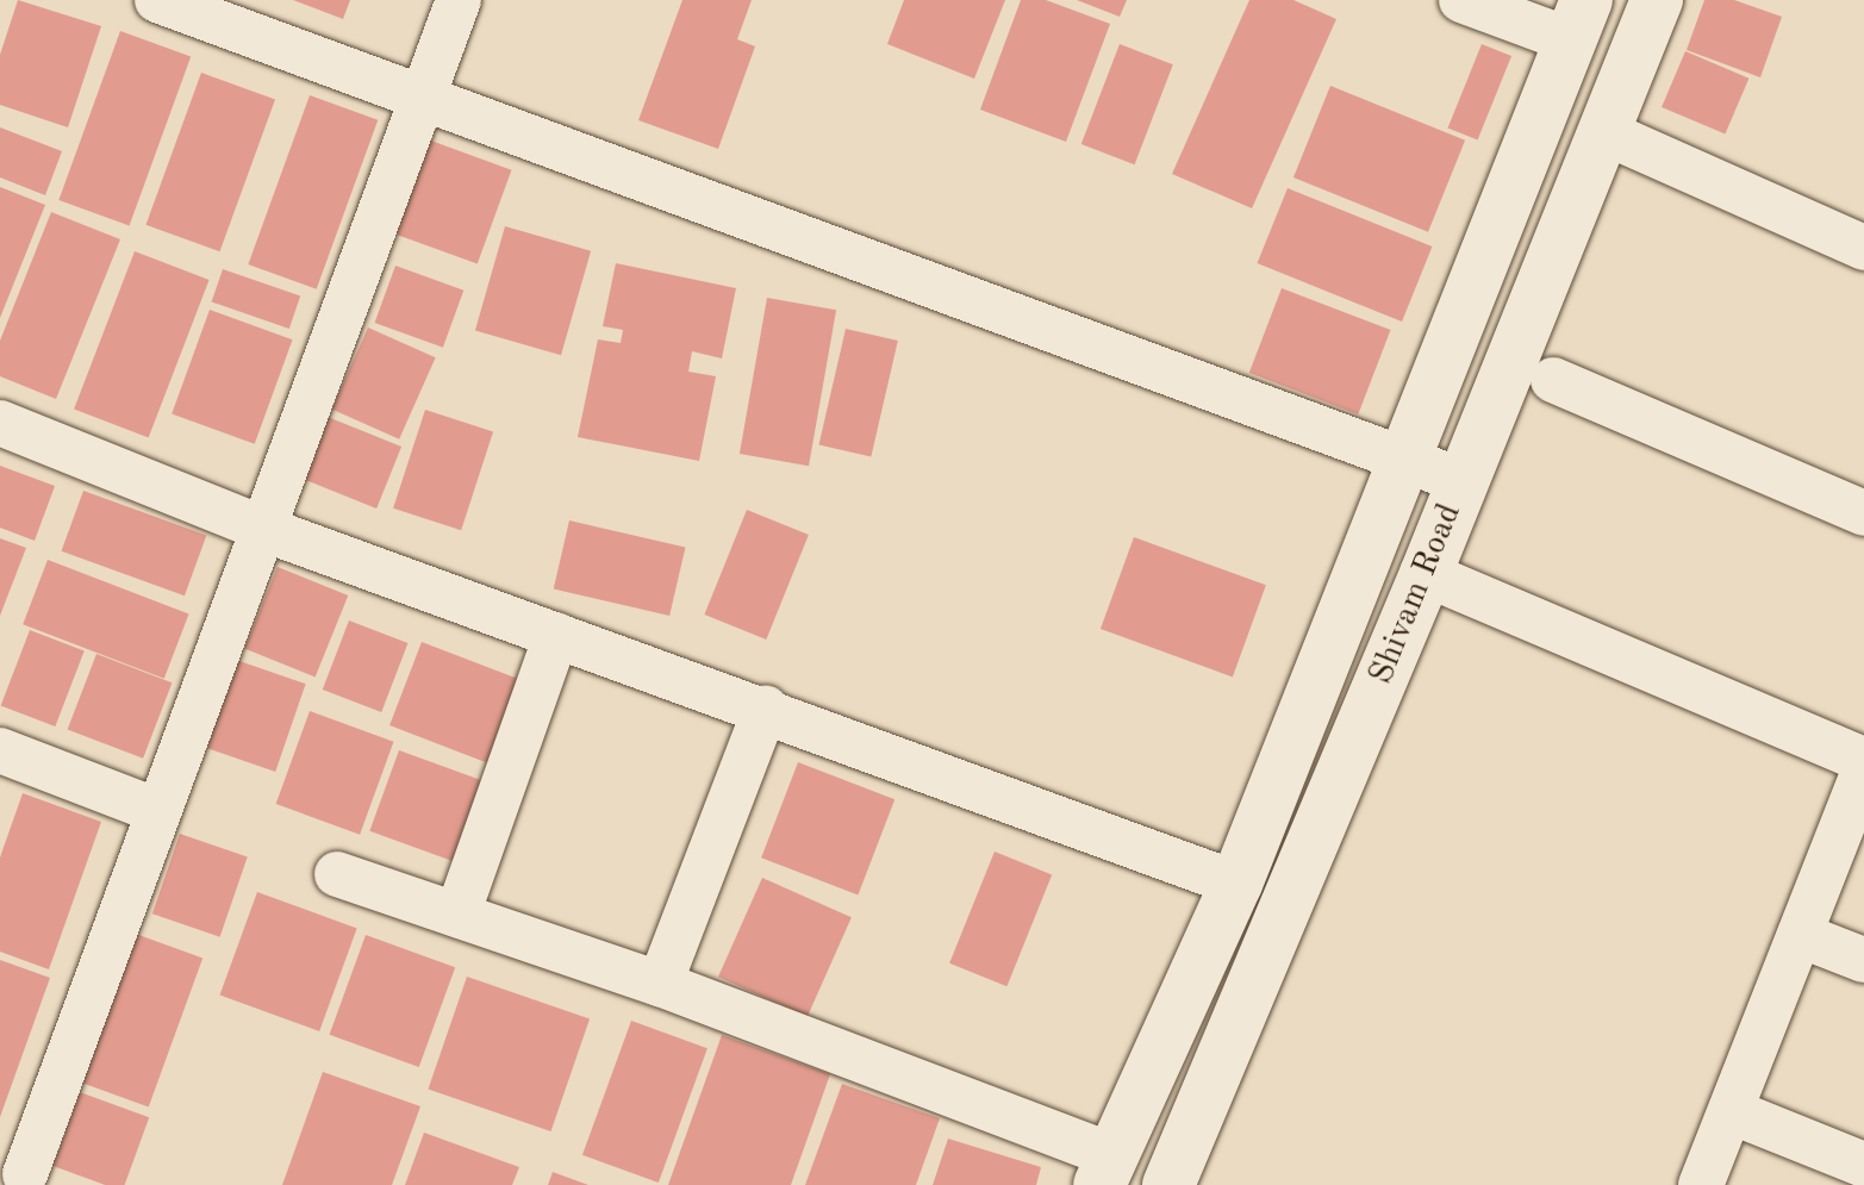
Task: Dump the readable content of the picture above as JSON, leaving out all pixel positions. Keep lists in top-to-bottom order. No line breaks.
{"streets":{"main road":["Shivam Road"]}}
